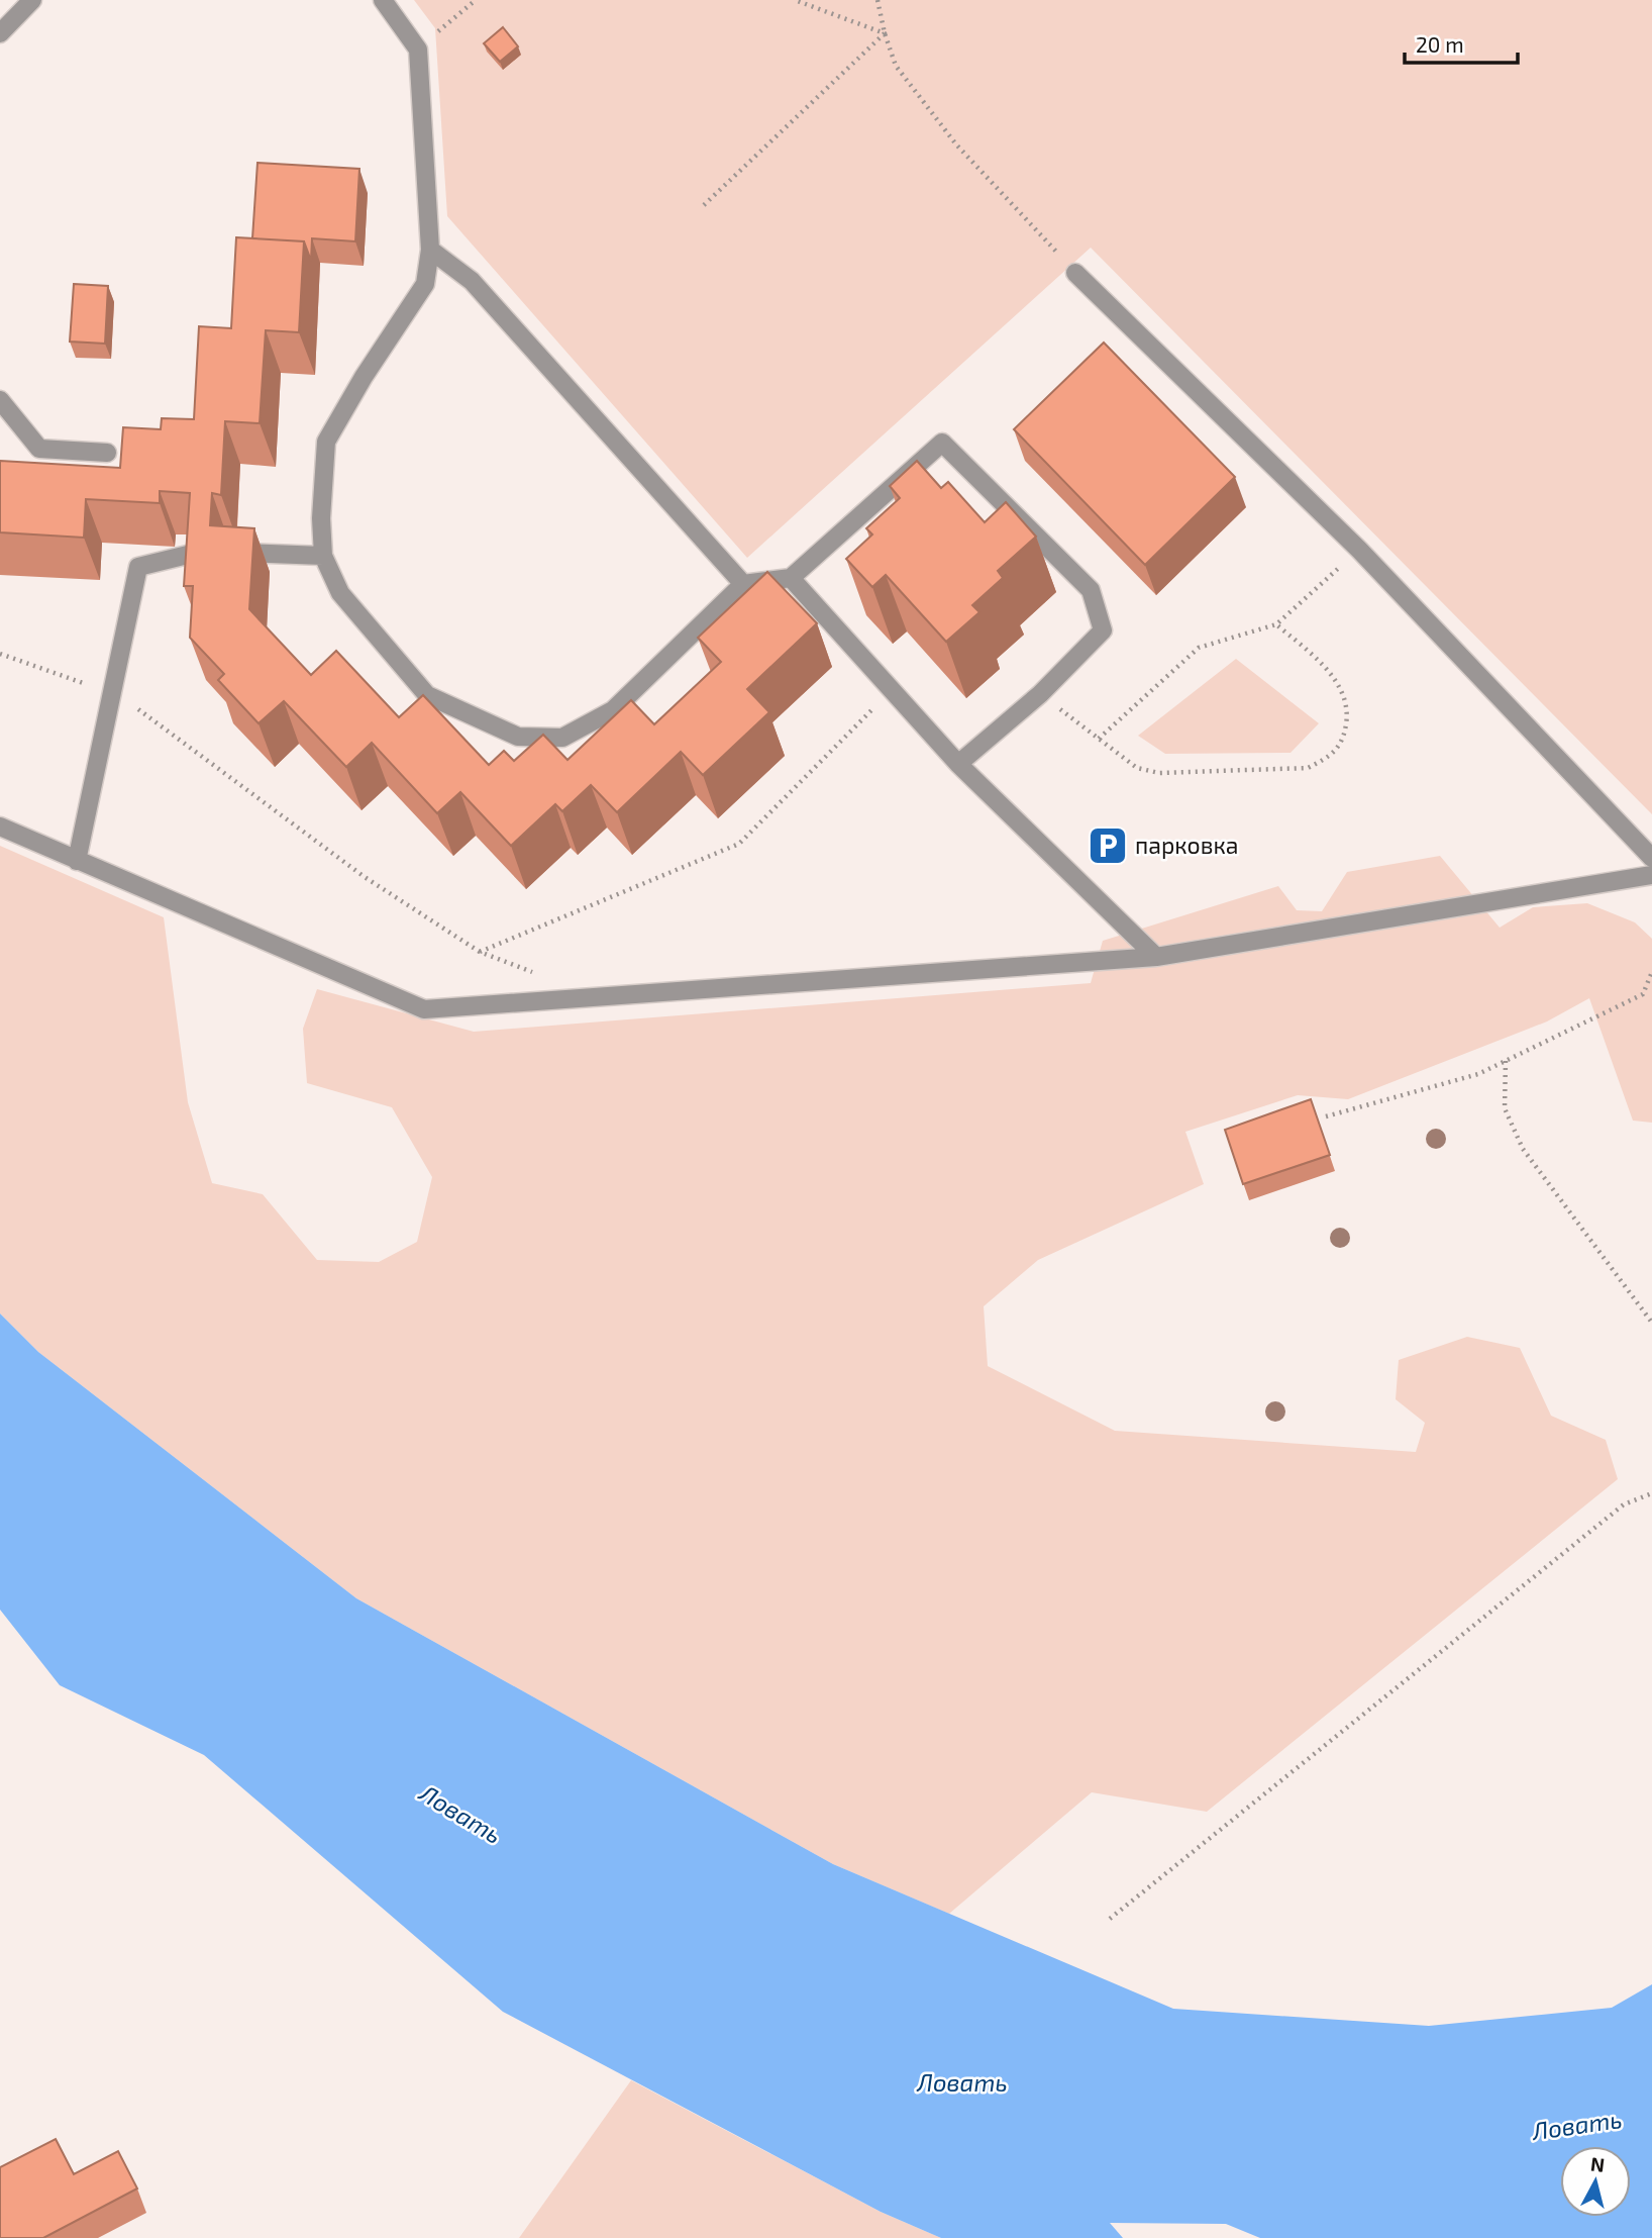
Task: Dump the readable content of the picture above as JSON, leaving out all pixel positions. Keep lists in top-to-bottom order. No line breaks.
{"water":["Ловать"],"places":{"parking":["парковка"]},"scale_bar":"20 m","north":"top"}
